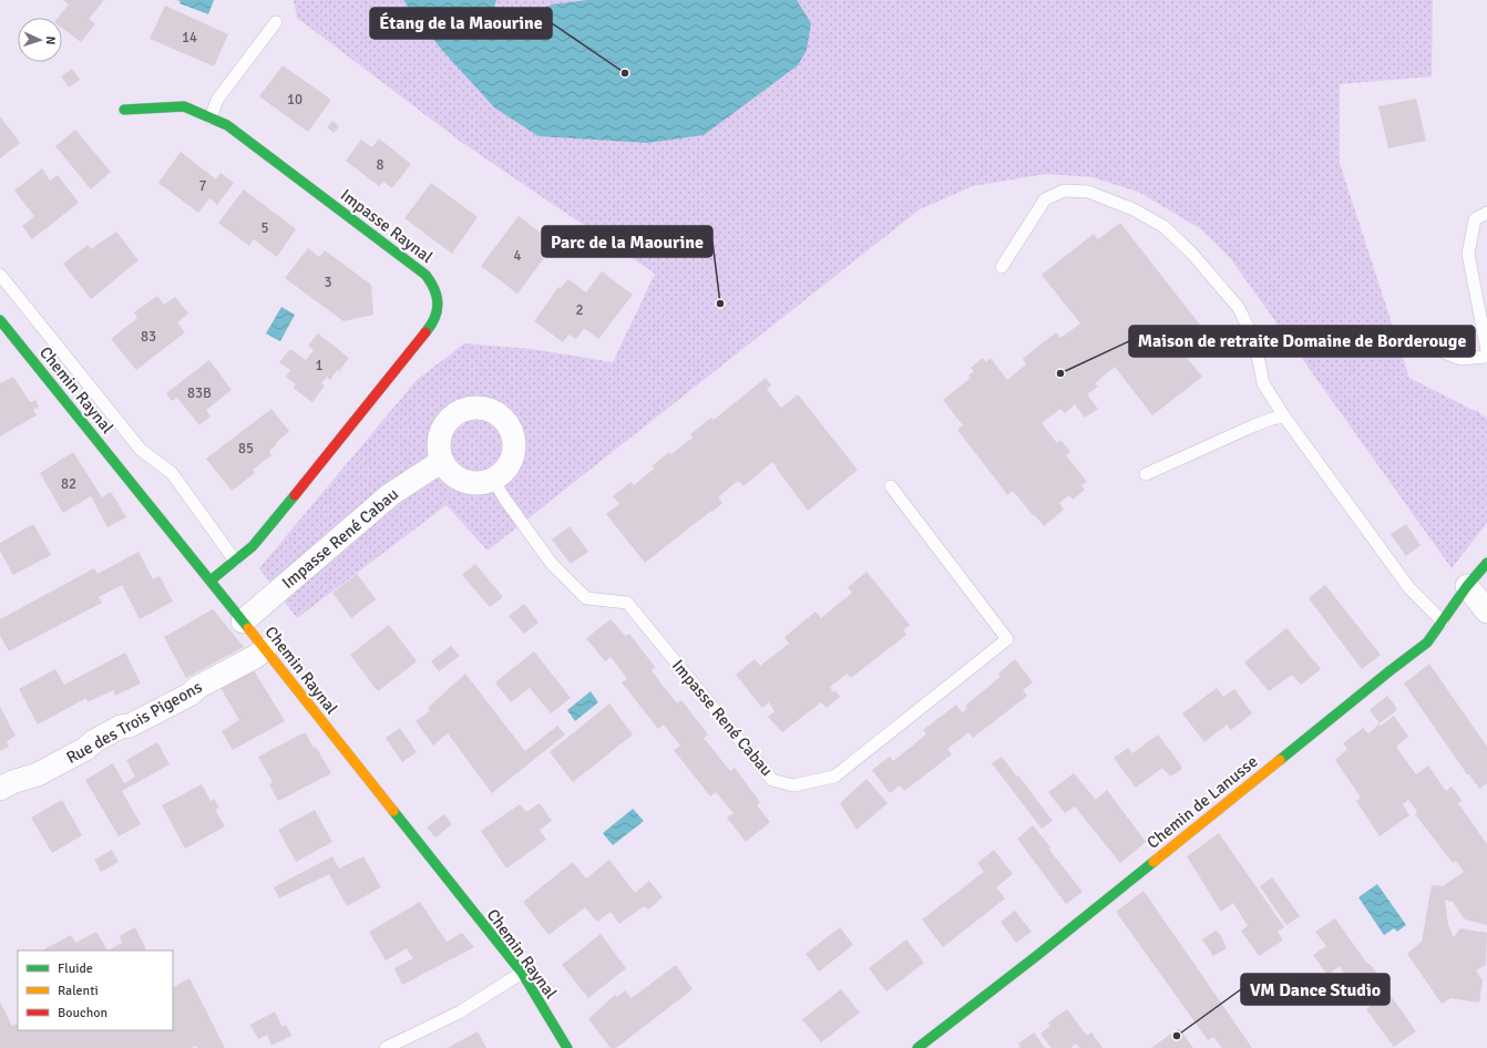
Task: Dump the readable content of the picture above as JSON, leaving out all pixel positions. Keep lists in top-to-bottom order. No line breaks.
{"streets":{"street":["Impasse Raynal","Chemin Raynal","Impasse René Cabau","Rue des Trois Pigeons","Chemin de Lanusse"]},"crossings":[["Impasse Raynal","Chemin Raynal"],["Chemin Raynal","Impasse René Cabau"],["Chemin Raynal","Rue des Trois Pigeons"]],"places":["Étang de la Maourine","Parc de la Maourine","Maison de retraite Domaine de Borderouge","VM Dance Studio"],"house_numbers":["14","10","8","7","5","4","3","2","83","1","83B","85","82"],"legend":["Fluide","Ralenti","Bouchon"],"north":"right"}
